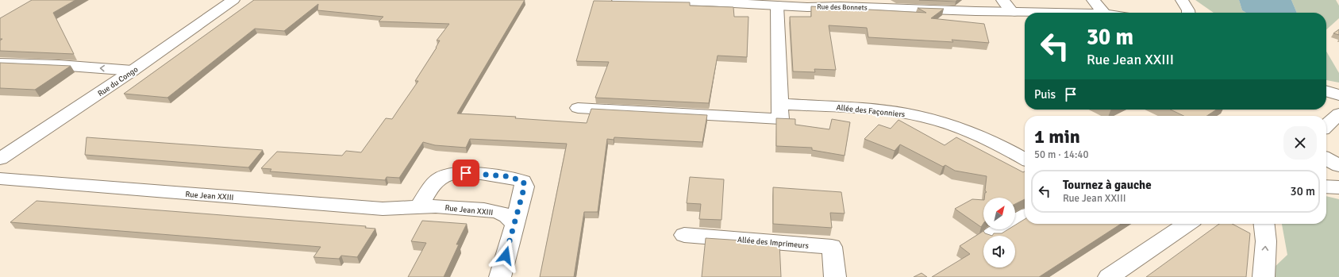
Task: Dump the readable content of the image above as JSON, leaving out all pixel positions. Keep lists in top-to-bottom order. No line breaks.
{"streets":{"street":["Rue des Bonnets","Rue du Congo","Allée des Façonniers","Rue Jean XXIII","Allée des Imprimeurs"]},"north":"top right","page":{"turn":["30 m","Rue Jean XXIII"],"then":"Puis","heading":["1 min","50 m · 14:40"],"list":[{"name":"Tournez à gauche","note":"Rue Jean XXIII","value":"30 m"}]}}
